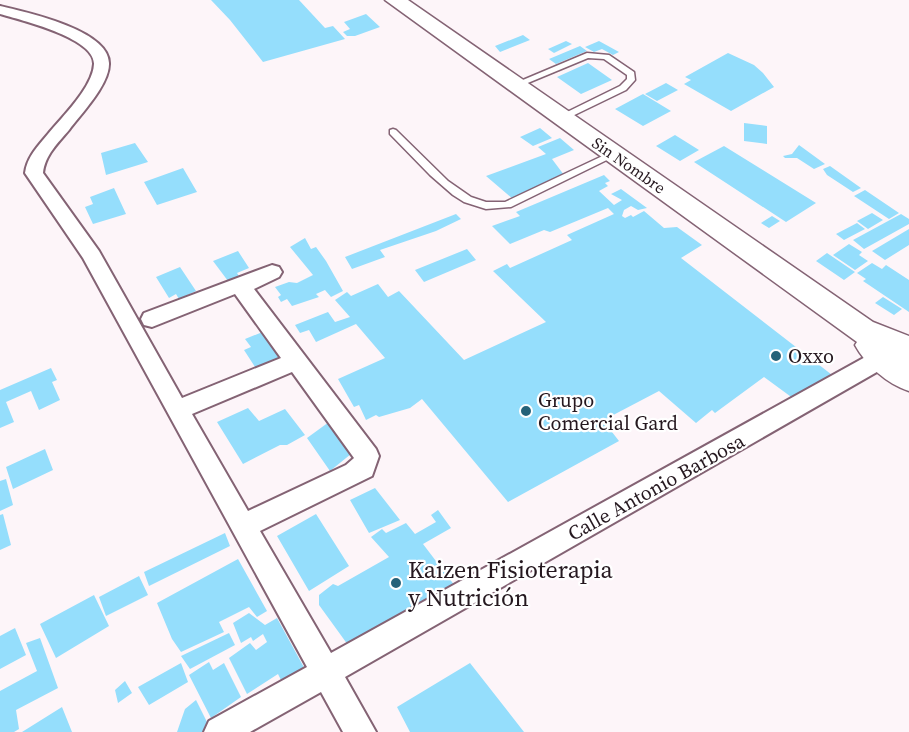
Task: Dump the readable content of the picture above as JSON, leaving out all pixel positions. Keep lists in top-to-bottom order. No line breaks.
{"streets":{"main road":["Sin Nombre"],"street":["Calle Antonio Barbosa"]},"crossings":[["Sin Nombre","Calle Antonio Barbosa"]],"places":["Oxxo","Grupo Comercial Gard","Kaizen Fisioterapia y Nutrición"]}
